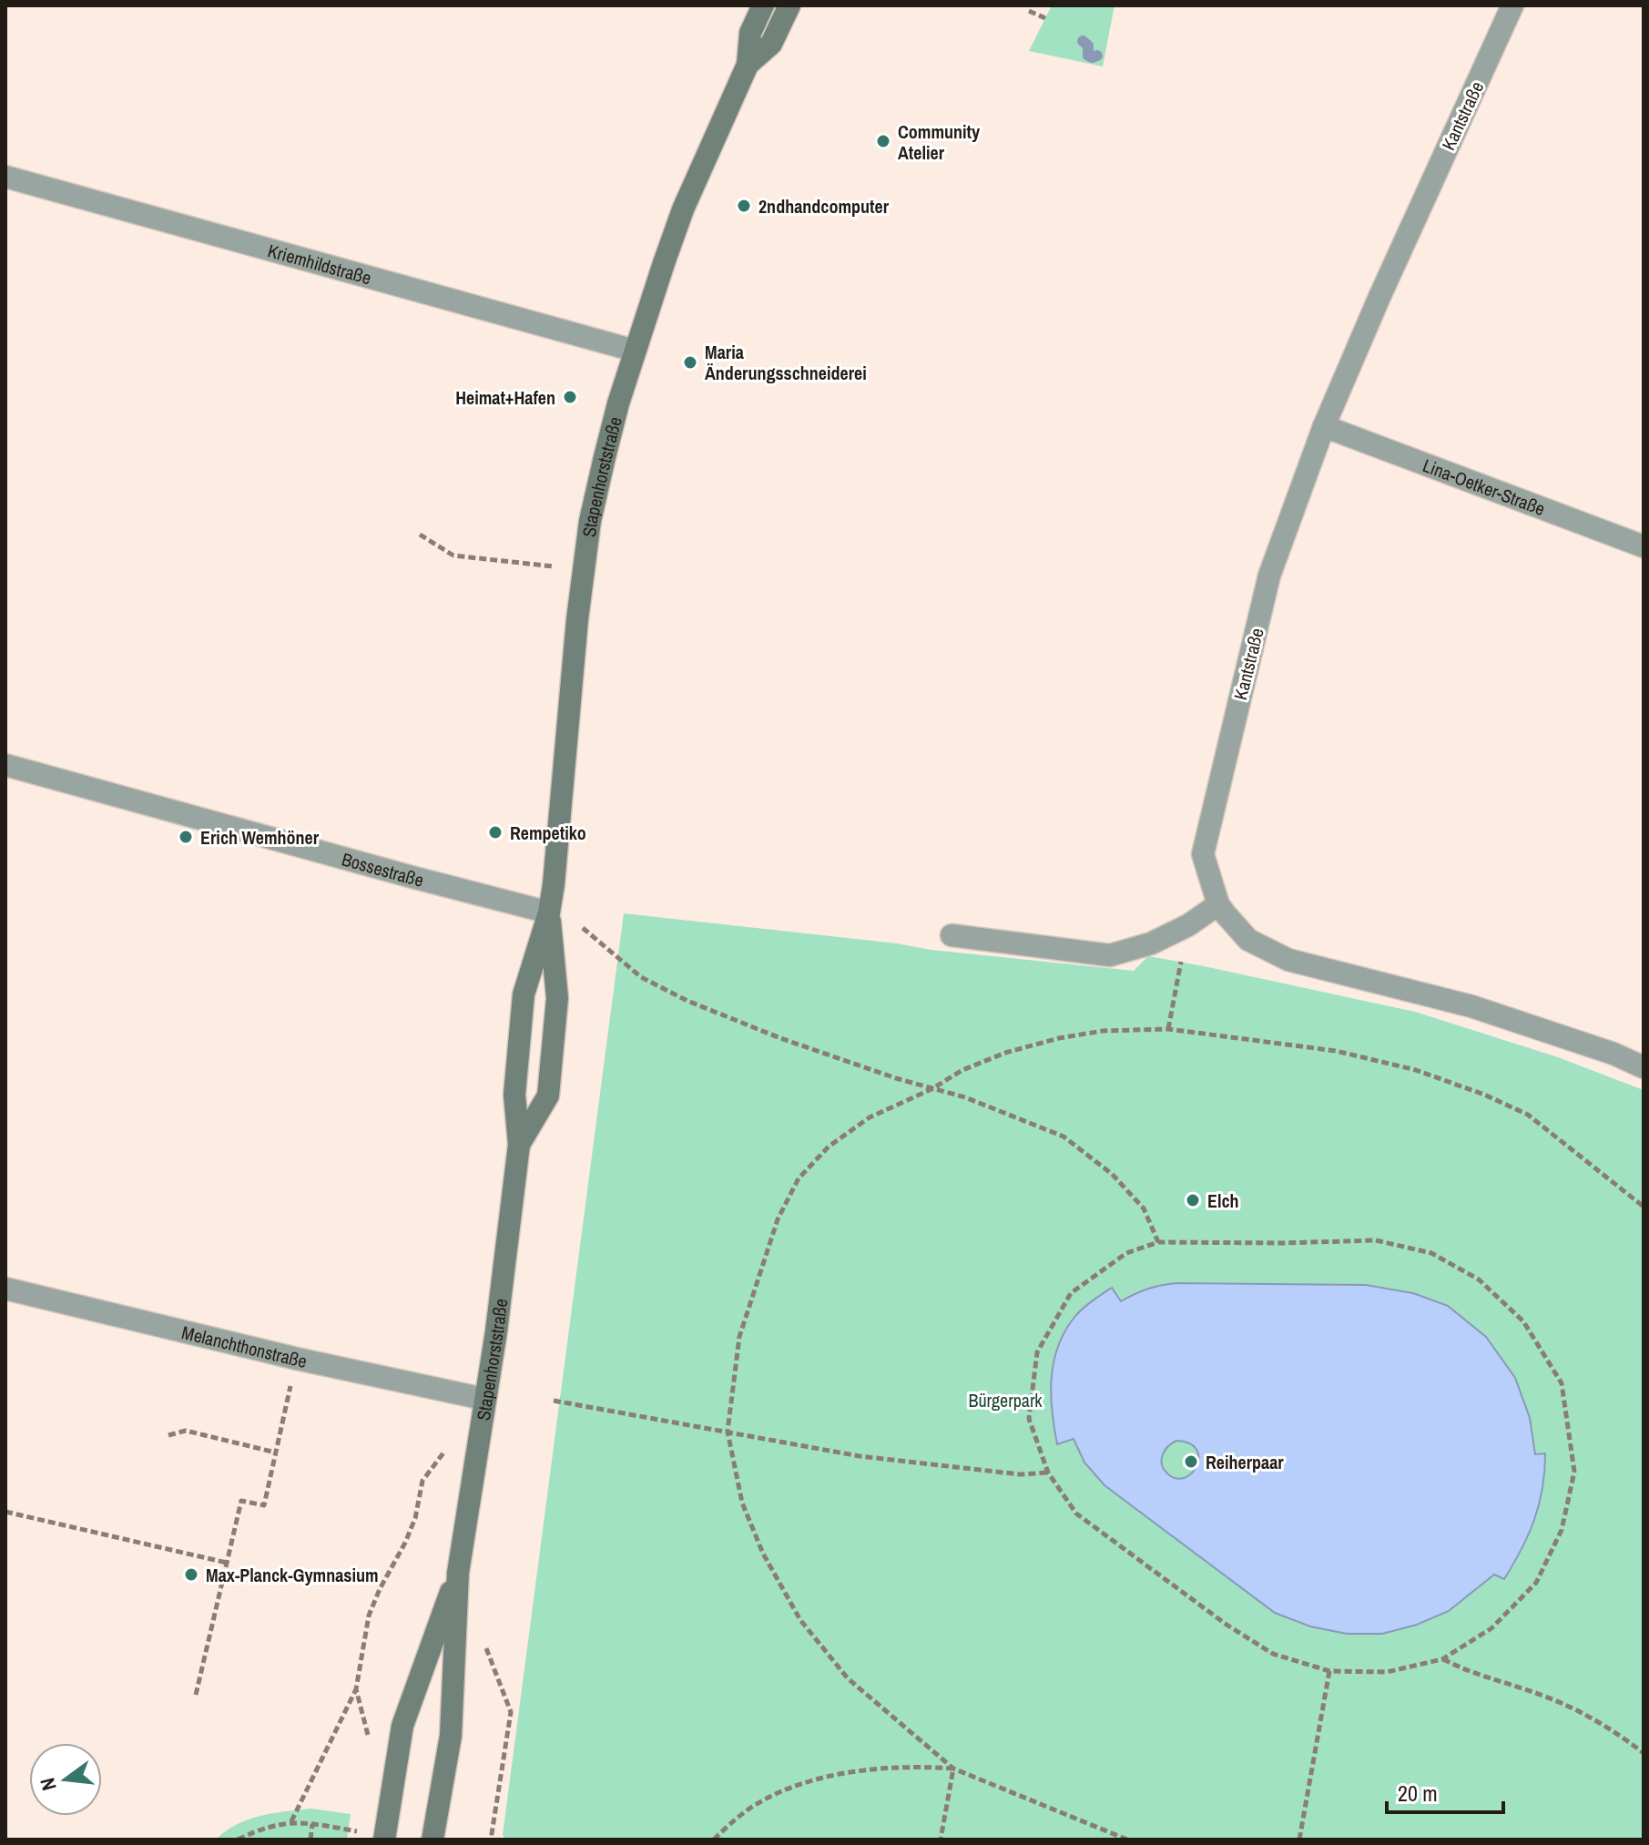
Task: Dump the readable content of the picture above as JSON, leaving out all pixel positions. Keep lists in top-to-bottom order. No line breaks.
{"streets":{"main road":["Stapenhorststraße"],"street":["Kantstraße","Kriemhildstraße","Lina-Oetker-Straße","Bossestraße","Melanchthonstraße"]},"crossings":[["Kantstraße","Lina-Oetker-Straße"],["Kriemhildstraße","Stapenhorststraße"],["Stapenhorststraße","Bossestraße"],["Stapenhorststraße","Melanchthonstraße"]],"parks":["Bürgerpark"],"places":["Community Atelier","2ndhandcomputer","Maria Änderungsschneiderei","Heimat+Hafen","Rempetiko","Erich Wemhöner","Elch","Reiherpaar","Max-Planck-Gymnasium"],"scale_bar":"20 m","north":"left"}
